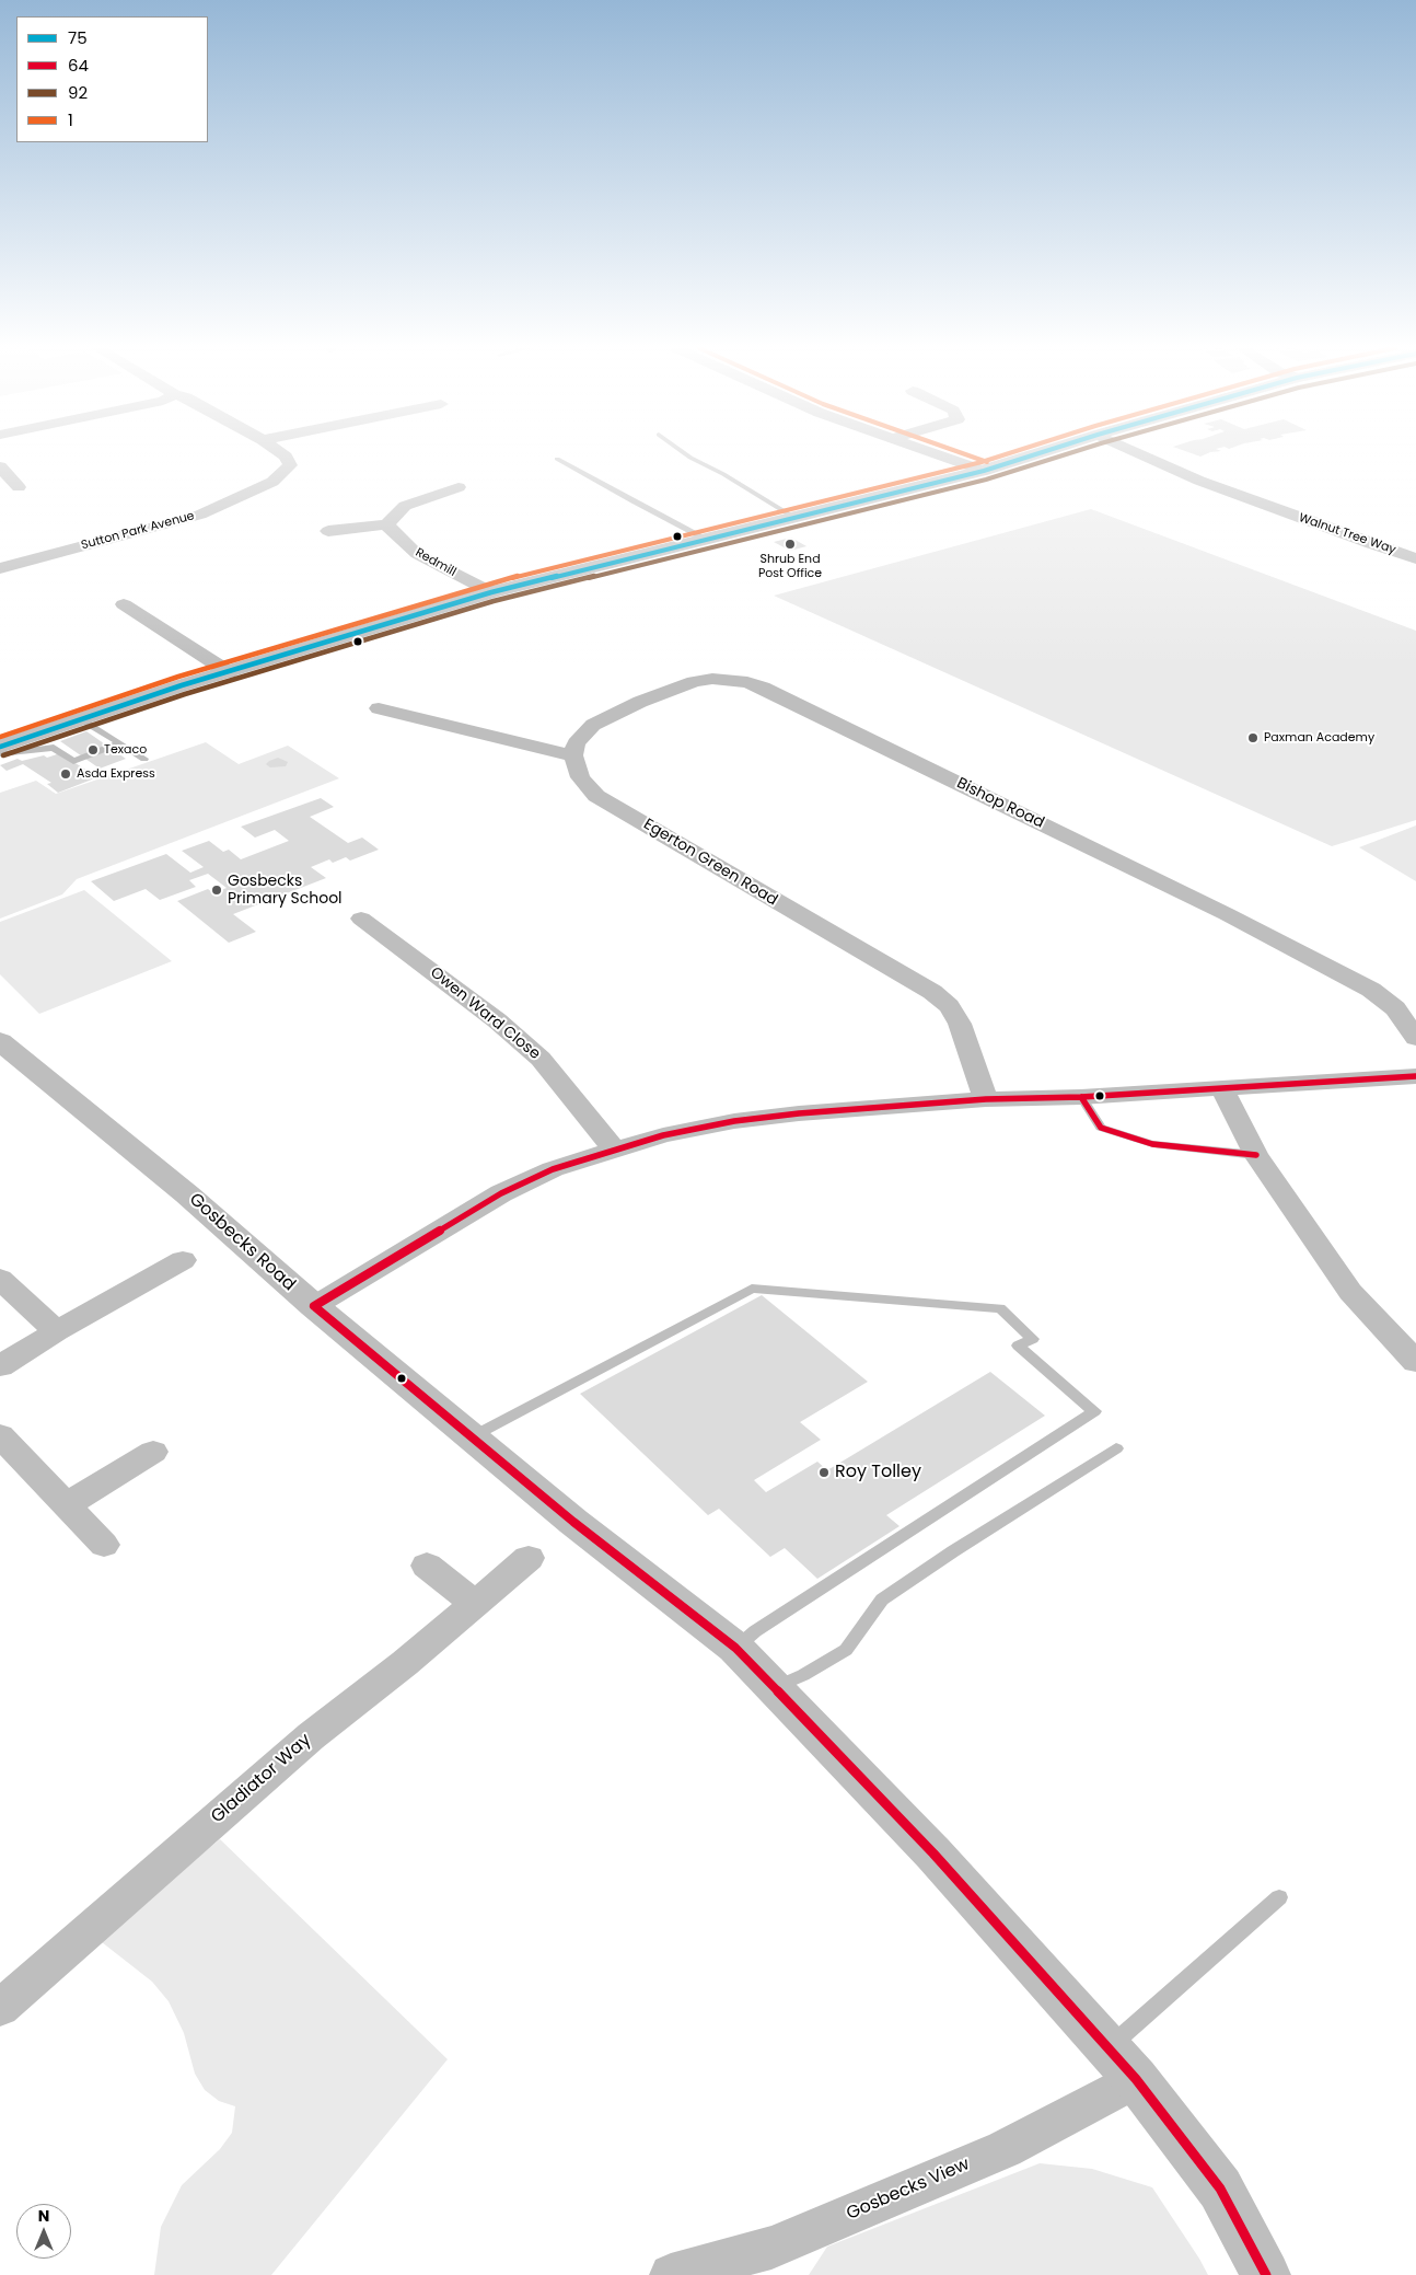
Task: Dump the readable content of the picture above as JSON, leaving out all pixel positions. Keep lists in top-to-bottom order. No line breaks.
{"streets":{"street":["Sutton Park Avenue","Walnut Tree Way","Redmill","Bishop Road","Egerton Green Road","Owen Ward Close","Gosbecks Road","Gladiator Way","Gosbecks View"]},"crossings":[["Bishop Road","Egerton Green Road"],["Gosbecks Road","Gosbecks View"]],"places":["Shrub End Post Office","Paxman Academy","Texaco","Asda Express","Gosbecks Primary School","Roy Tolley"],"lines":["transit line 75","transit line 92","transit line 1","transit line 64"],"legend":["75","64","92","1"],"north":"top"}
